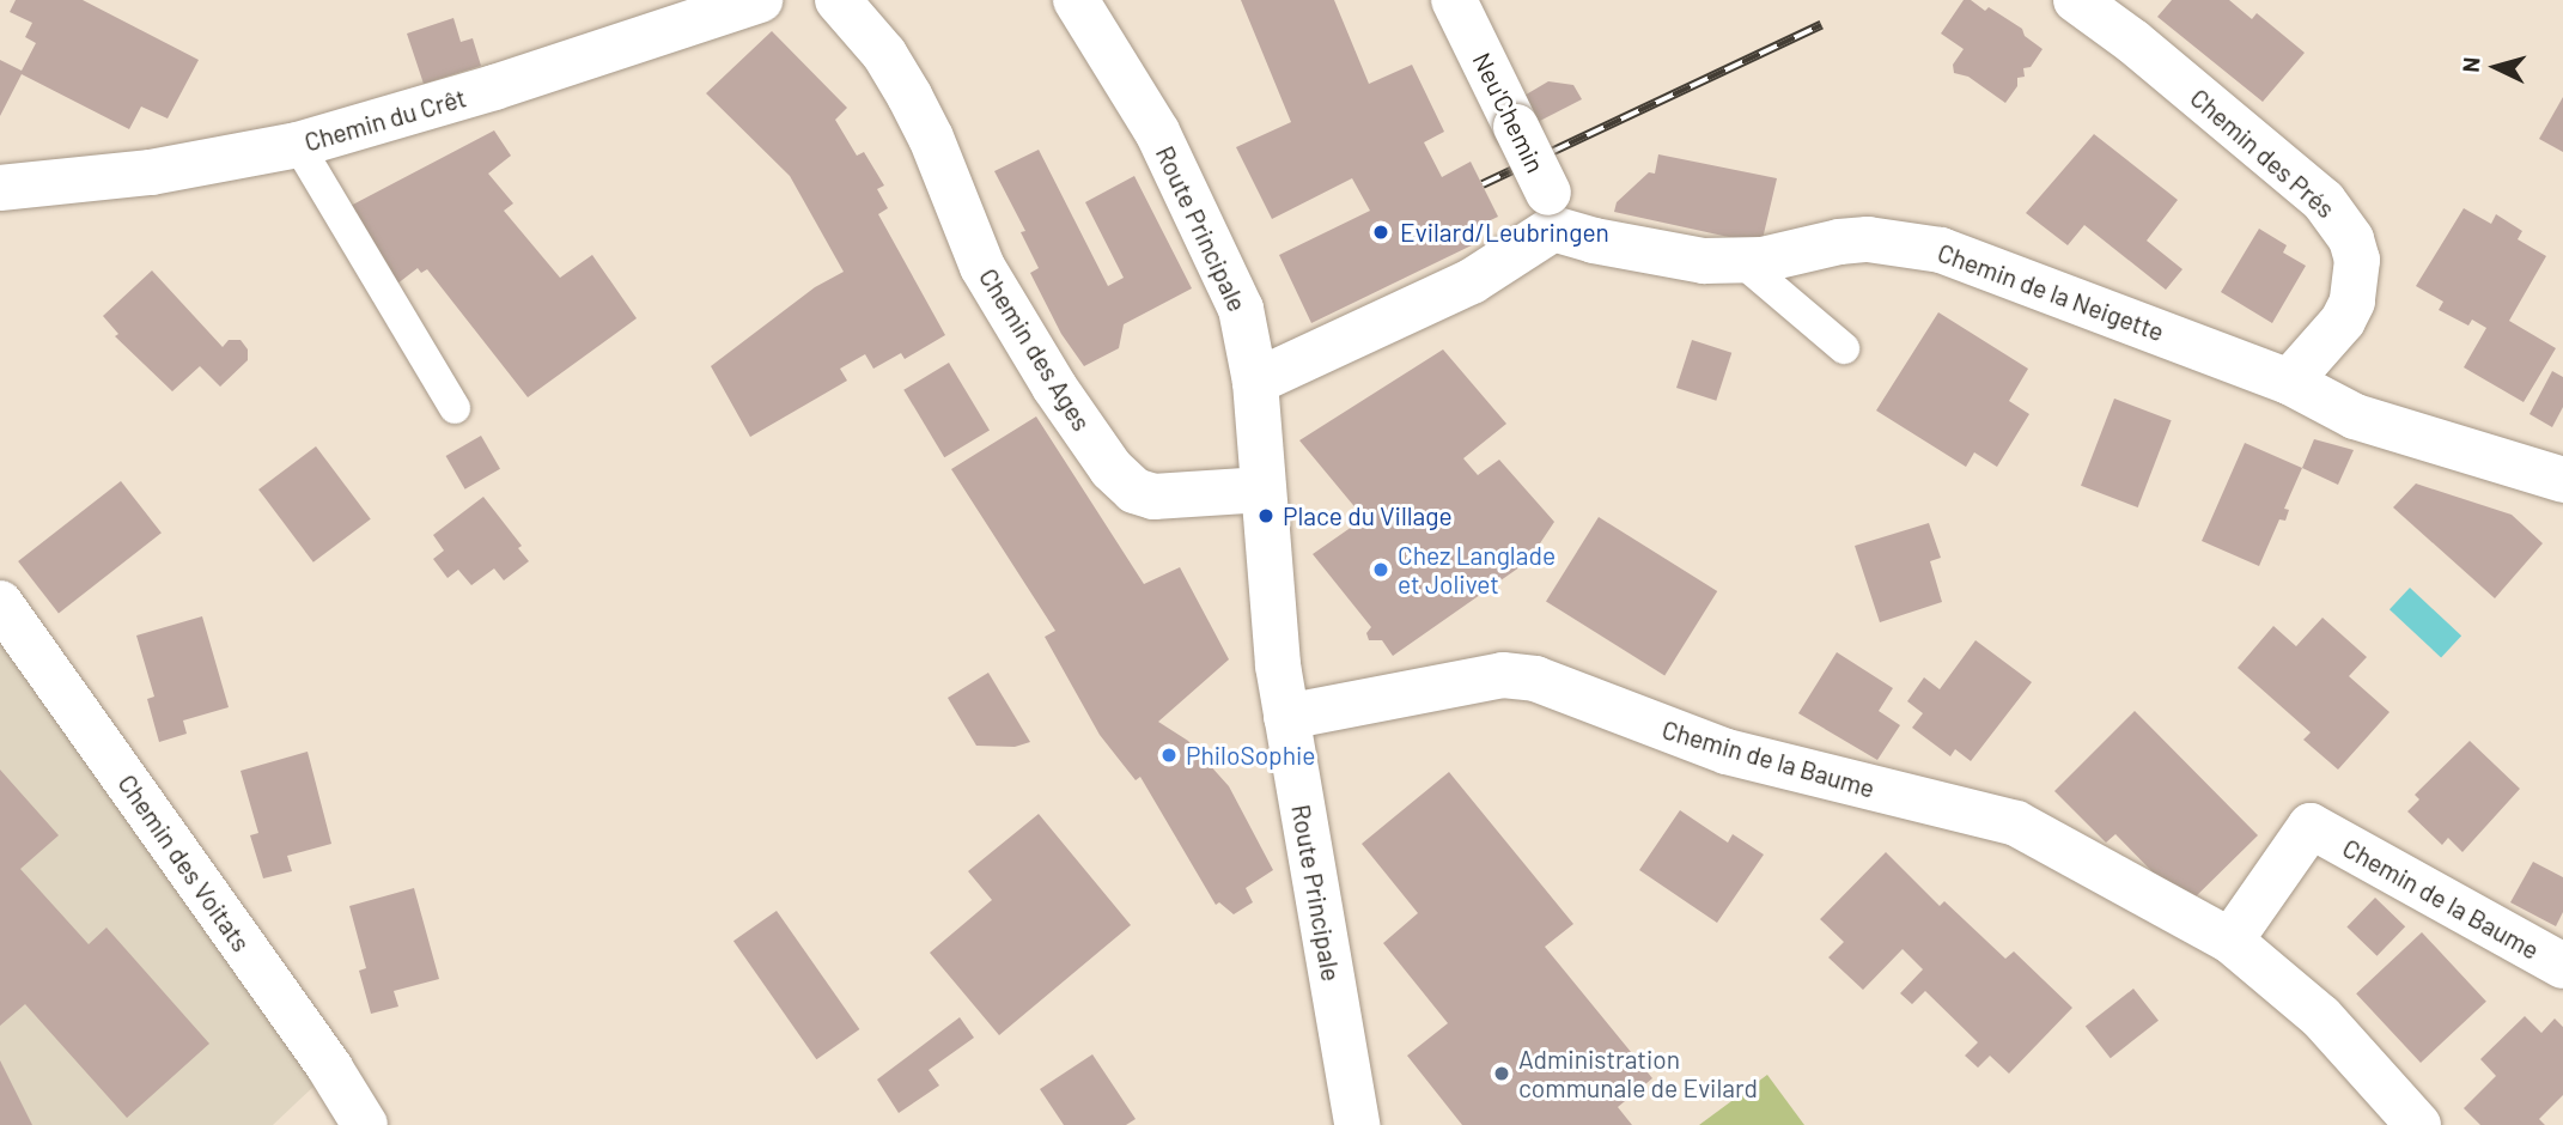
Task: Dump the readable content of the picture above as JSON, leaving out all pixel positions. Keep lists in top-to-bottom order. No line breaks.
{"streets":{"street":["Neu'Chemin","Chemin du Crêt","Chemin des Prés","Route Principale","Chemin de la Neigette","Chemin des Ages","Chemin de la Baume","Chemin des Voitats"]},"crossings":[["Neu'Chemin","Chemin de la Neigette"],["Chemin des Prés","Chemin de la Neigette"],["Route Principale","Chemin des Ages"],["Route Principale","Chemin de la Baume"]],"places":["Evilard/Leubringen","Place du Village","Chez Langlade et Jolivet","PhiloSophie","Administration communale de Evilard"],"north":"left"}
